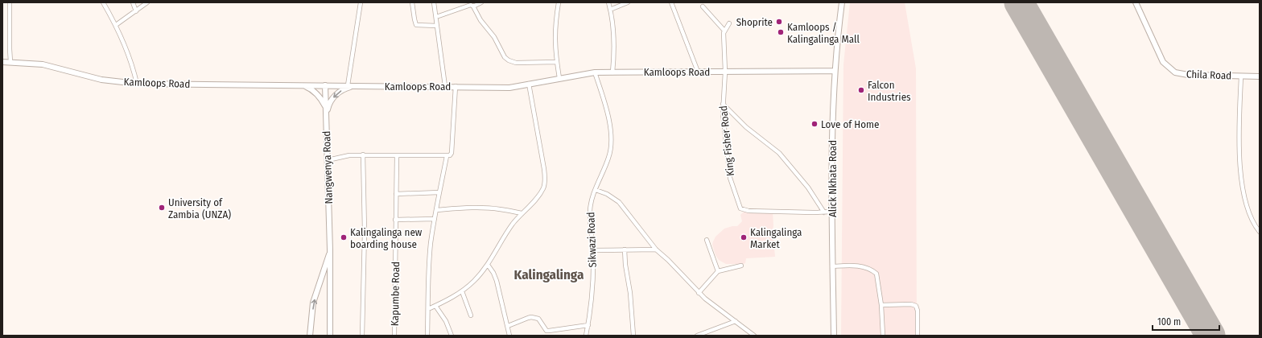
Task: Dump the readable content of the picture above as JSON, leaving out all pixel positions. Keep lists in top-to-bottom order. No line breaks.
{"streets":{"main road":["Kamloops Road","Chila Road","Nangwenya Road","Alick Nkhata Road"],"street":["King Fisher Road","Sikwazi Road","Kapumbe Road"]},"crossings":[["Kamloops Road","King Fisher Road"],["Kamloops Road","Nangwenya Road"],["Kamloops Road","Alick Nkhata Road"],["Kamloops Road","Sikwazi Road"]],"districts":["Kalingalinga"],"places":["Shoprite","Kamloops / Kalingalinga Mall","Falcon Industries","Love of Home","University of Zambia (UNZA)","Kalingalinga new boarding house","Kalingalinga Market"],"scale_bar":"100 m"}
